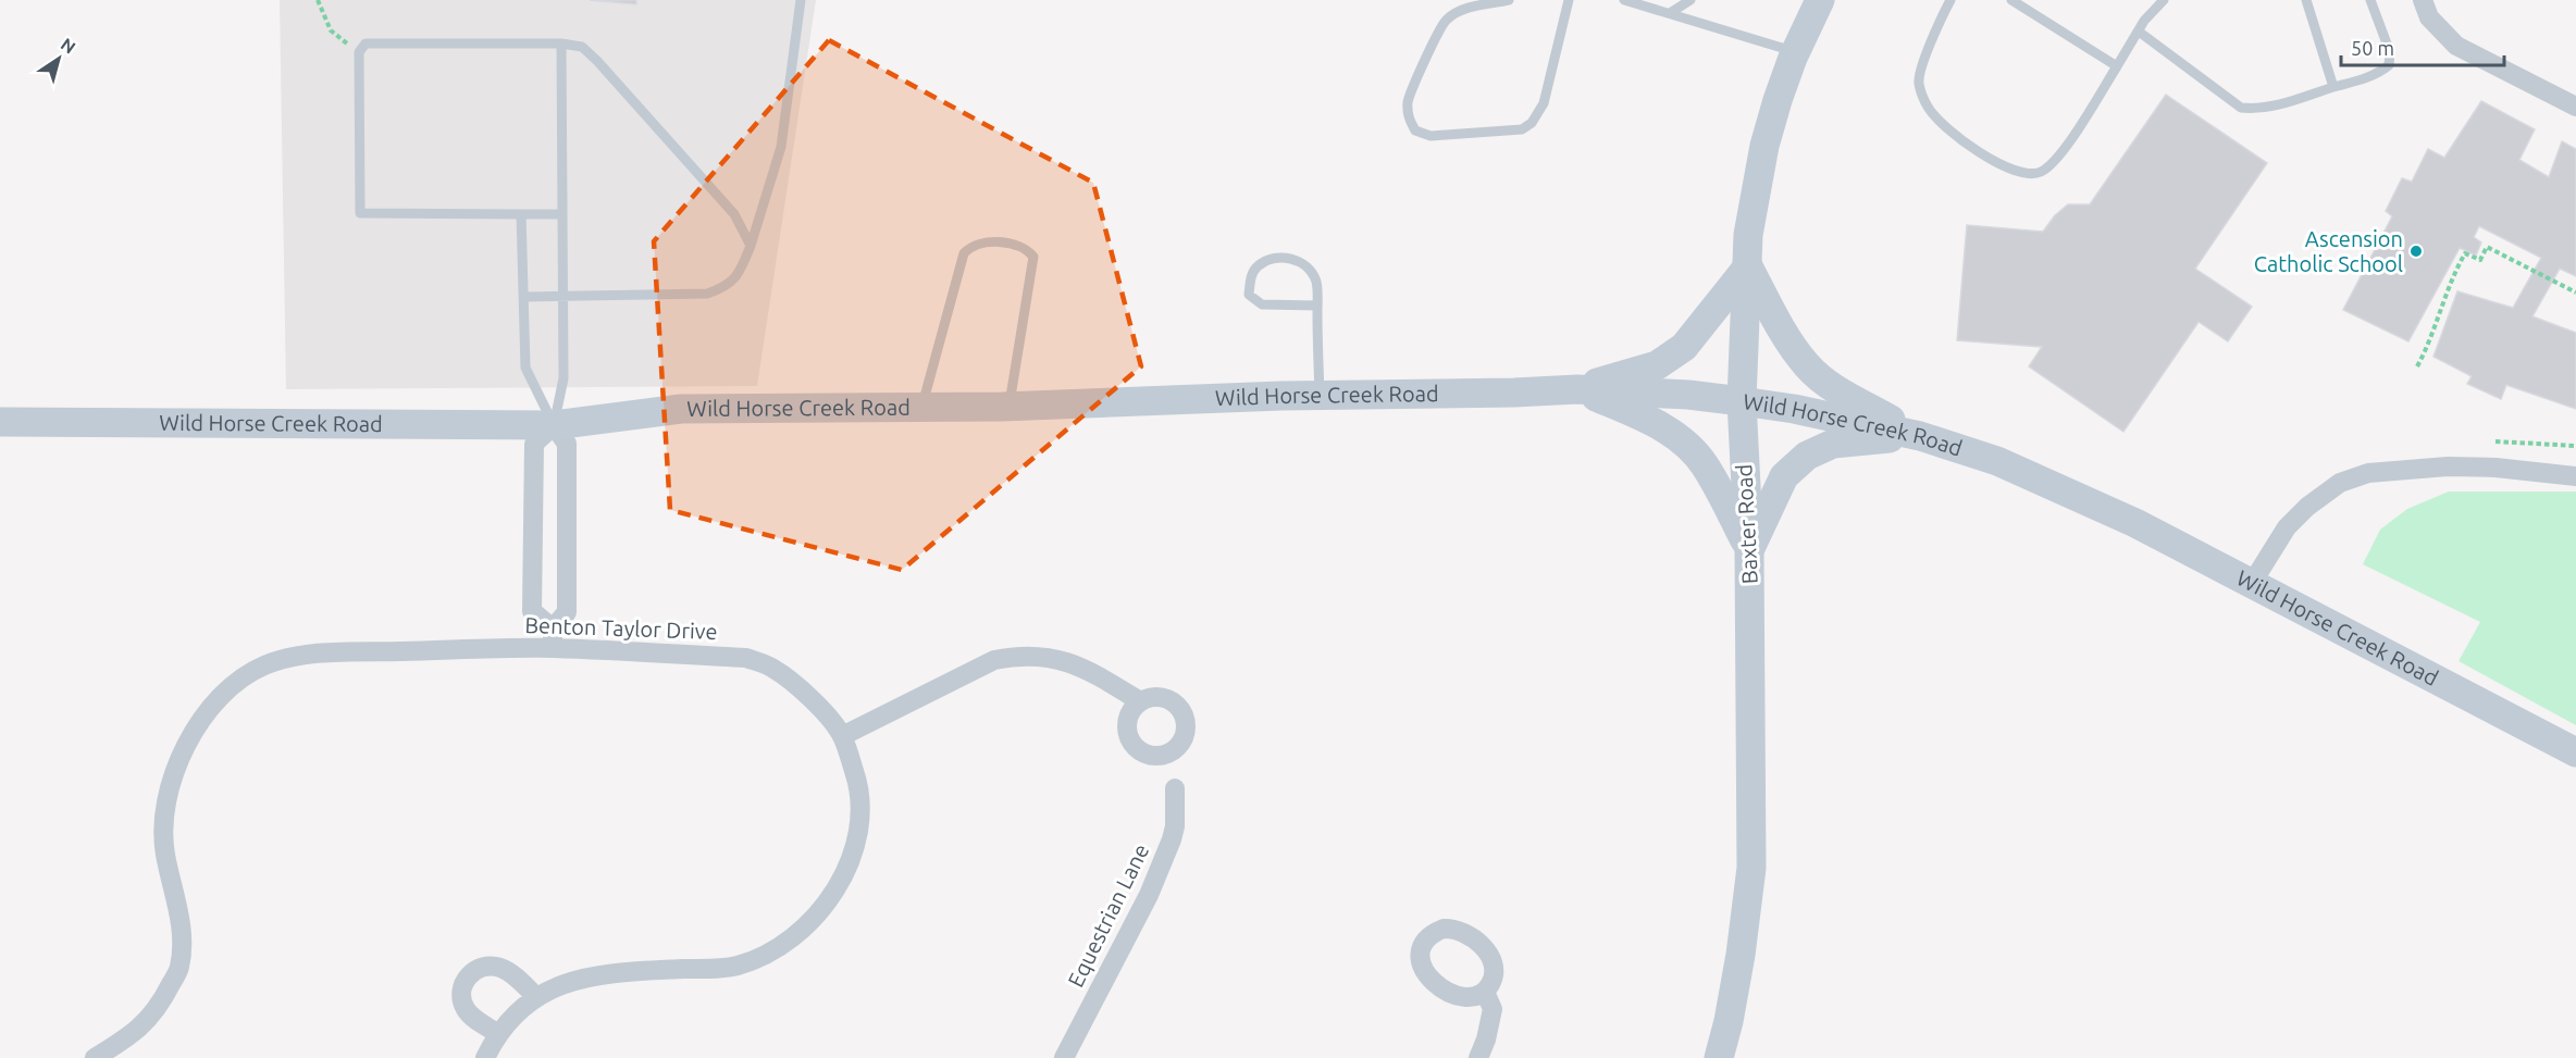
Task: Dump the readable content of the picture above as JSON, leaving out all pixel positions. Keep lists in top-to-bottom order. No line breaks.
{"streets":{"main road":["Wild Horse Creek Road","Baxter Road"],"street":["Benton Taylor Drive","Equestrian Lane"]},"crossings":[["Wild Horse Creek Road","Baxter Road"]],"places":["Ascension Catholic School"],"scale_bar":"50 m","north":"top right"}
